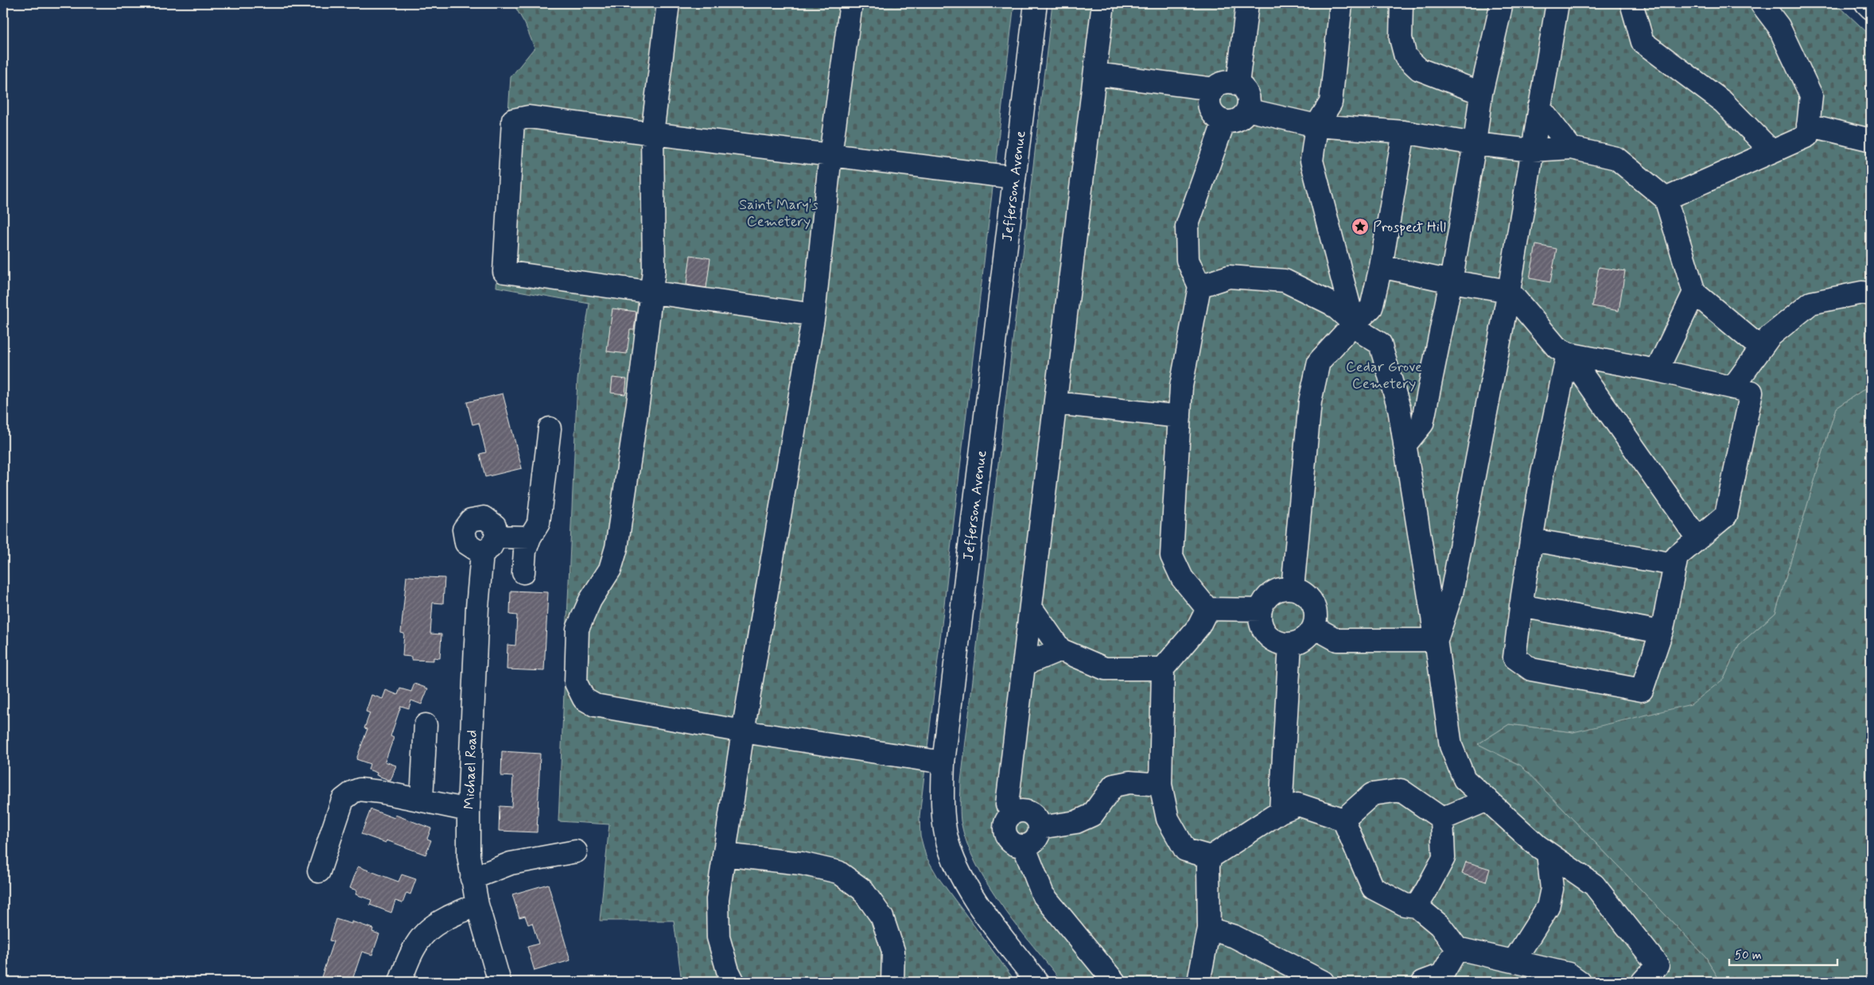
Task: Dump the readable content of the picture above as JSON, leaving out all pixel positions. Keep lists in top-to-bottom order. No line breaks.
{"streets":{"main road":["Jefferson Avenue","Michael Road"]},"parks":["Saint Mary's Cemetery","Cedar Grove Cemetery"],"places":{"place":["Prospect Hill"]},"scale_bar":"50 m"}
